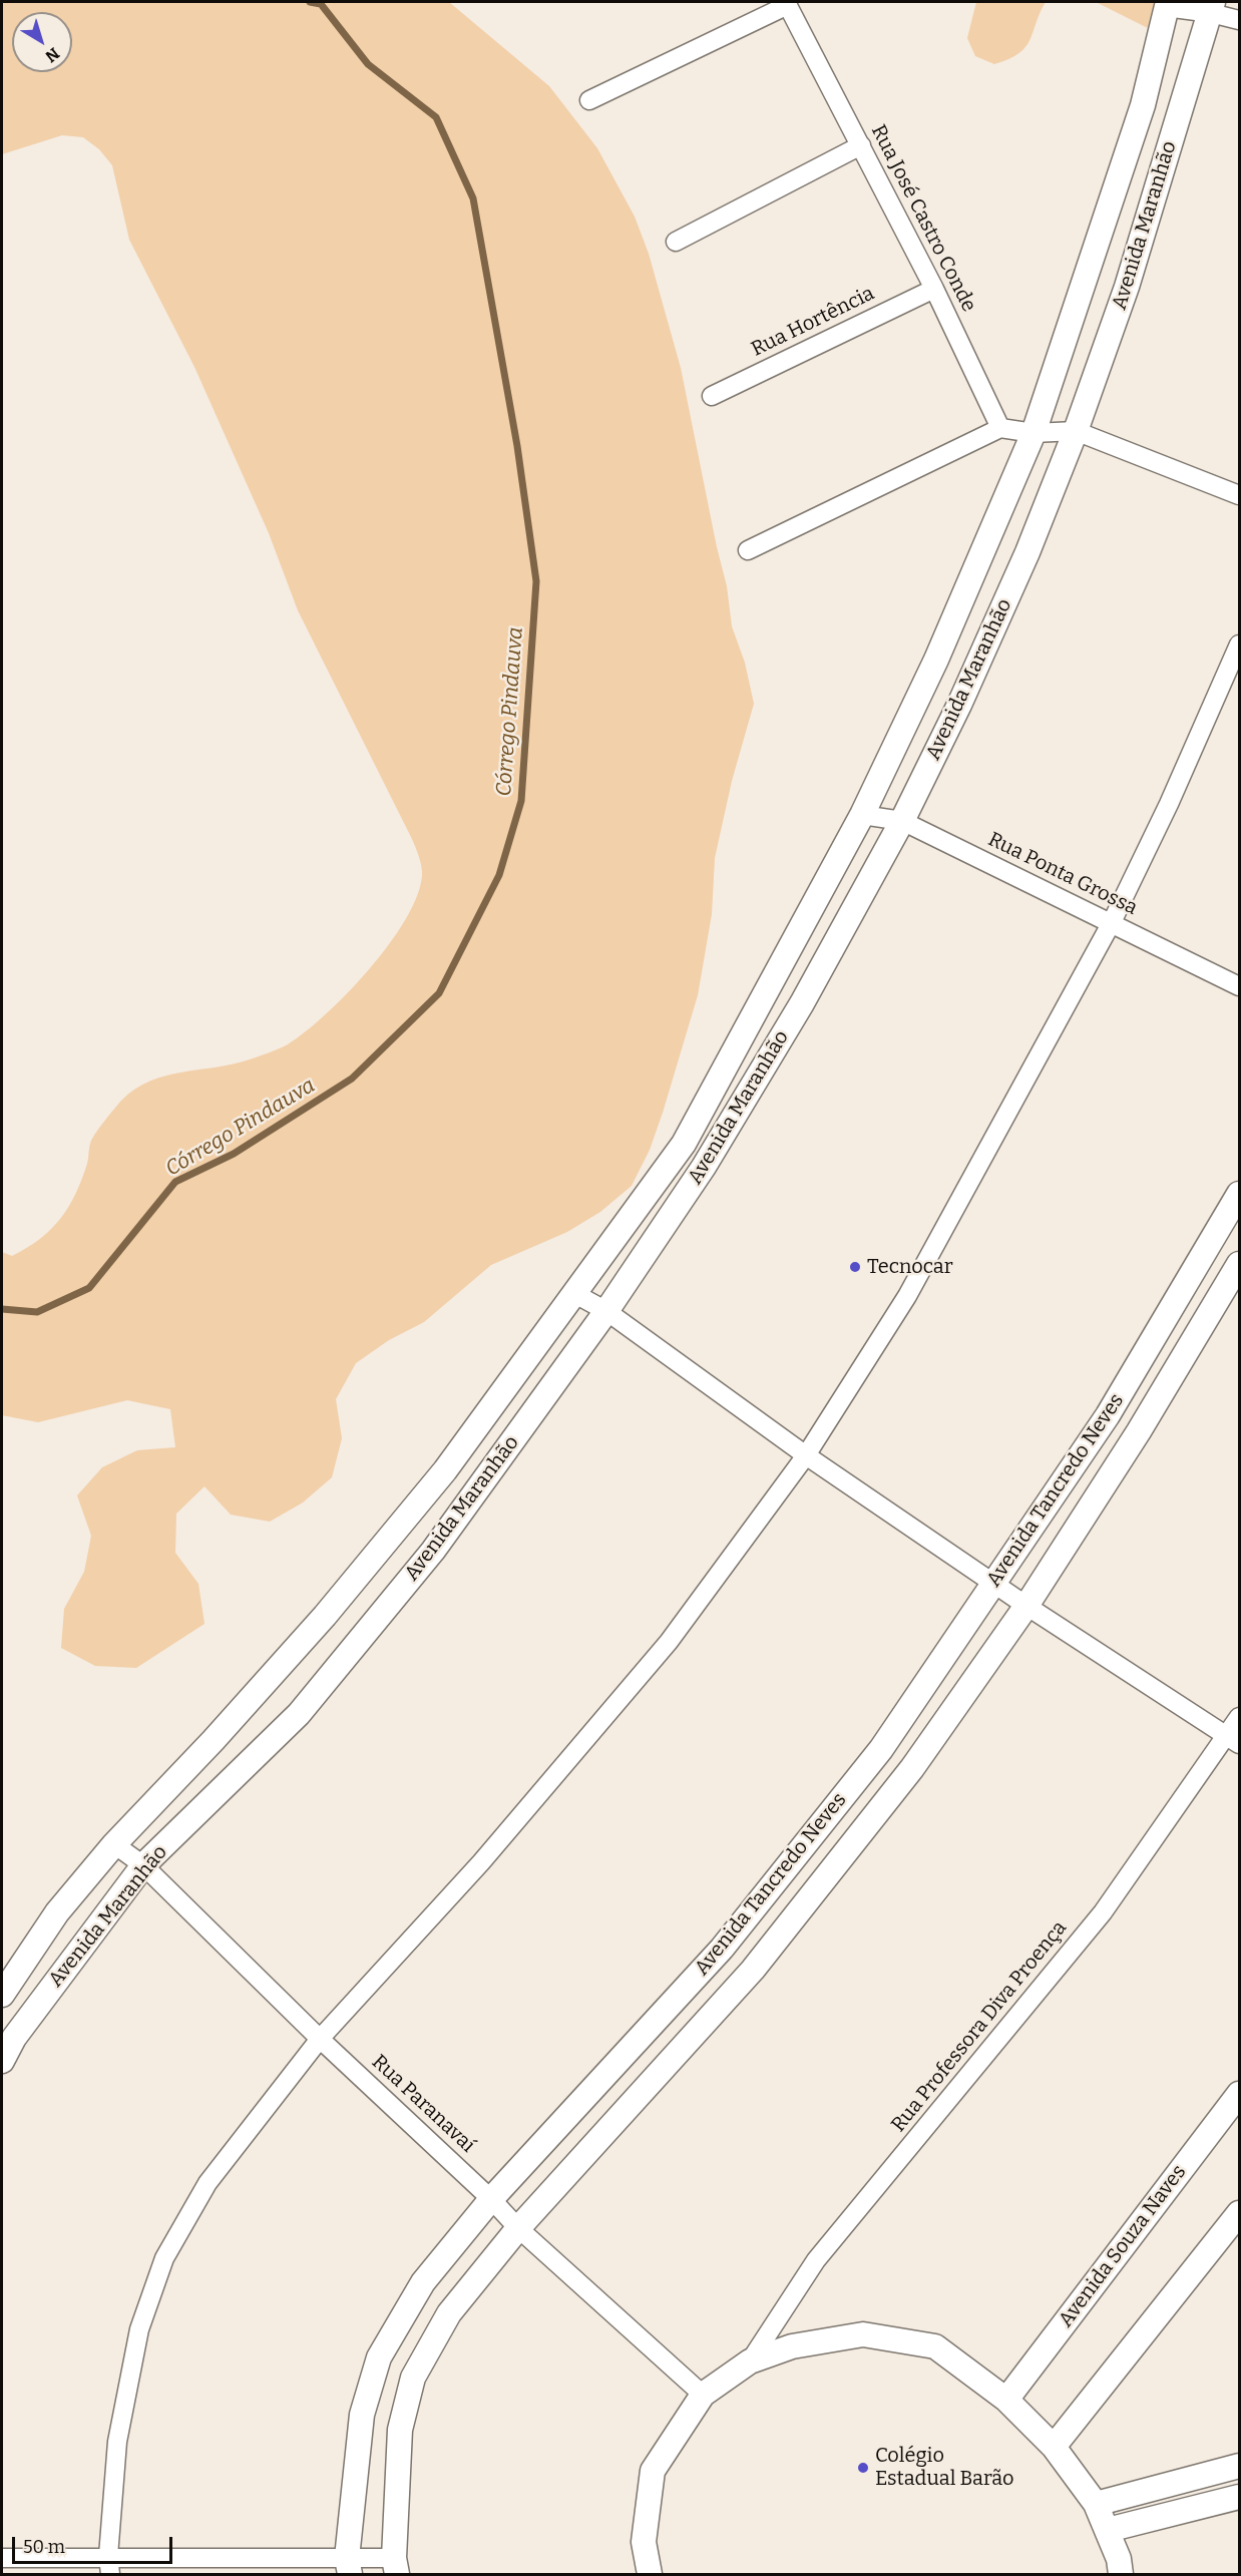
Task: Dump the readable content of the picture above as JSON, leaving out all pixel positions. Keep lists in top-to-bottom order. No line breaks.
{"streets":{"street":["Rua José Castro Conde","Avenida Maranhão","Rua Hortência","Rua Ponta Grossa","Avenida Tancredo Neves","Rua Professora Diva Proença","Rua Paranavaí","Avenida Souza Naves"]},"crossings":[["Rua José Castro Conde","Rua Hortência"],["Avenida Maranhão","Rua Ponta Grossa"],["Avenida Maranhão","Rua Paranavaí"],["Avenida Tancredo Neves","Rua Paranavaí"]],"water":["Córrego Pindauva"],"places":["Tecnocar","Colégio Estadual Barão"],"scale_bar":"50 m","north":"bottom right"}
